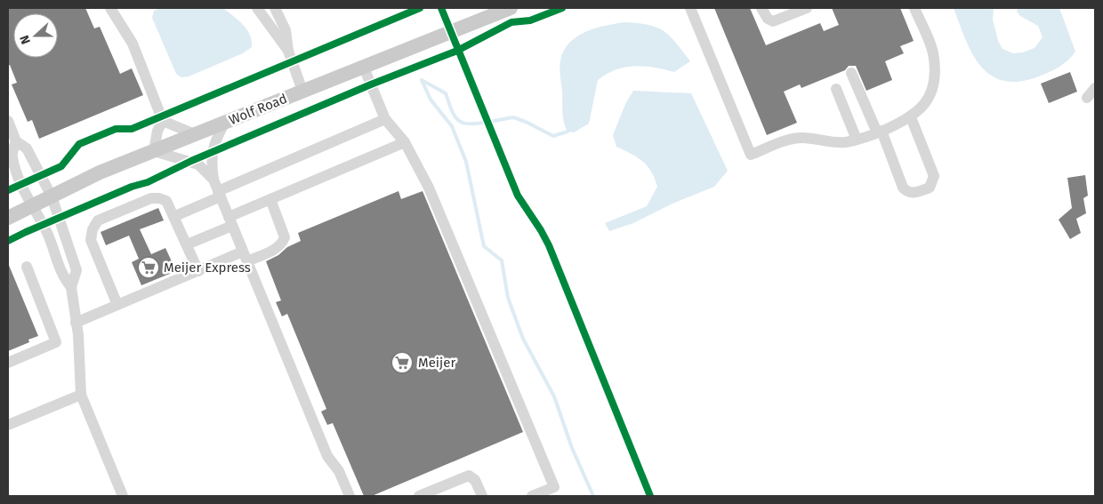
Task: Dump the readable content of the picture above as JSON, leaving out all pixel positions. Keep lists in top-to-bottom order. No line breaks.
{"streets":{"main road":["Wolf Road"]},"places":{"supermarket":["Meijer Express","Meijer"]},"north":"left"}
